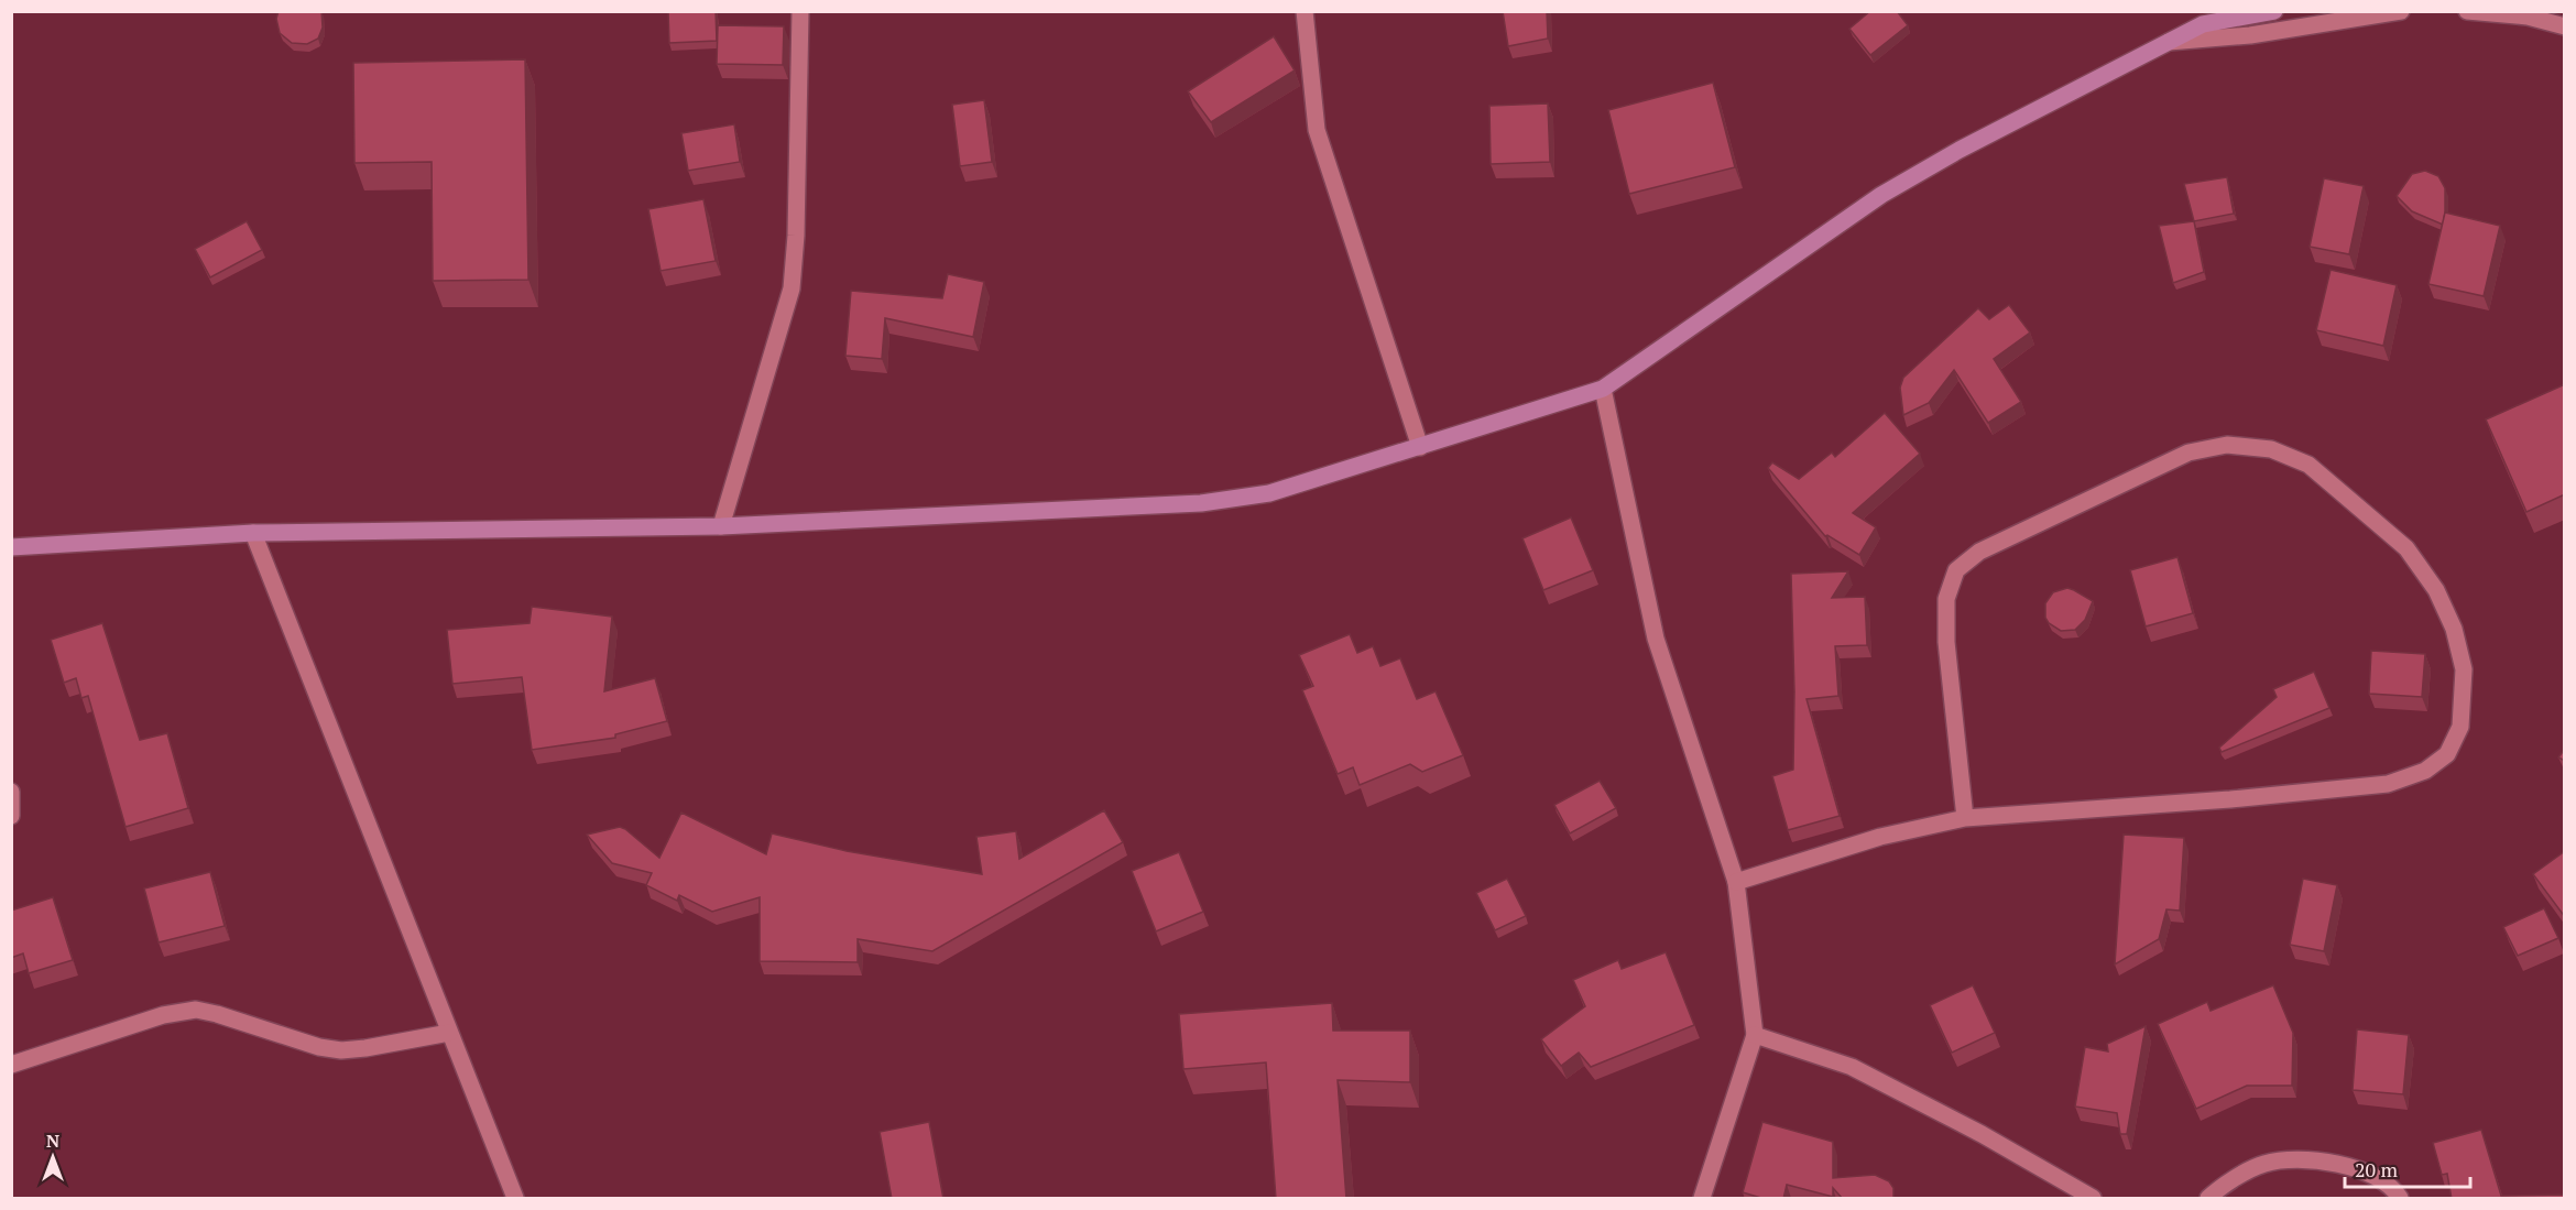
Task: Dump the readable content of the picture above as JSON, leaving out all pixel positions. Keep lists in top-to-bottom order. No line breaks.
{"scale_bar":"20 m","north":"top"}
